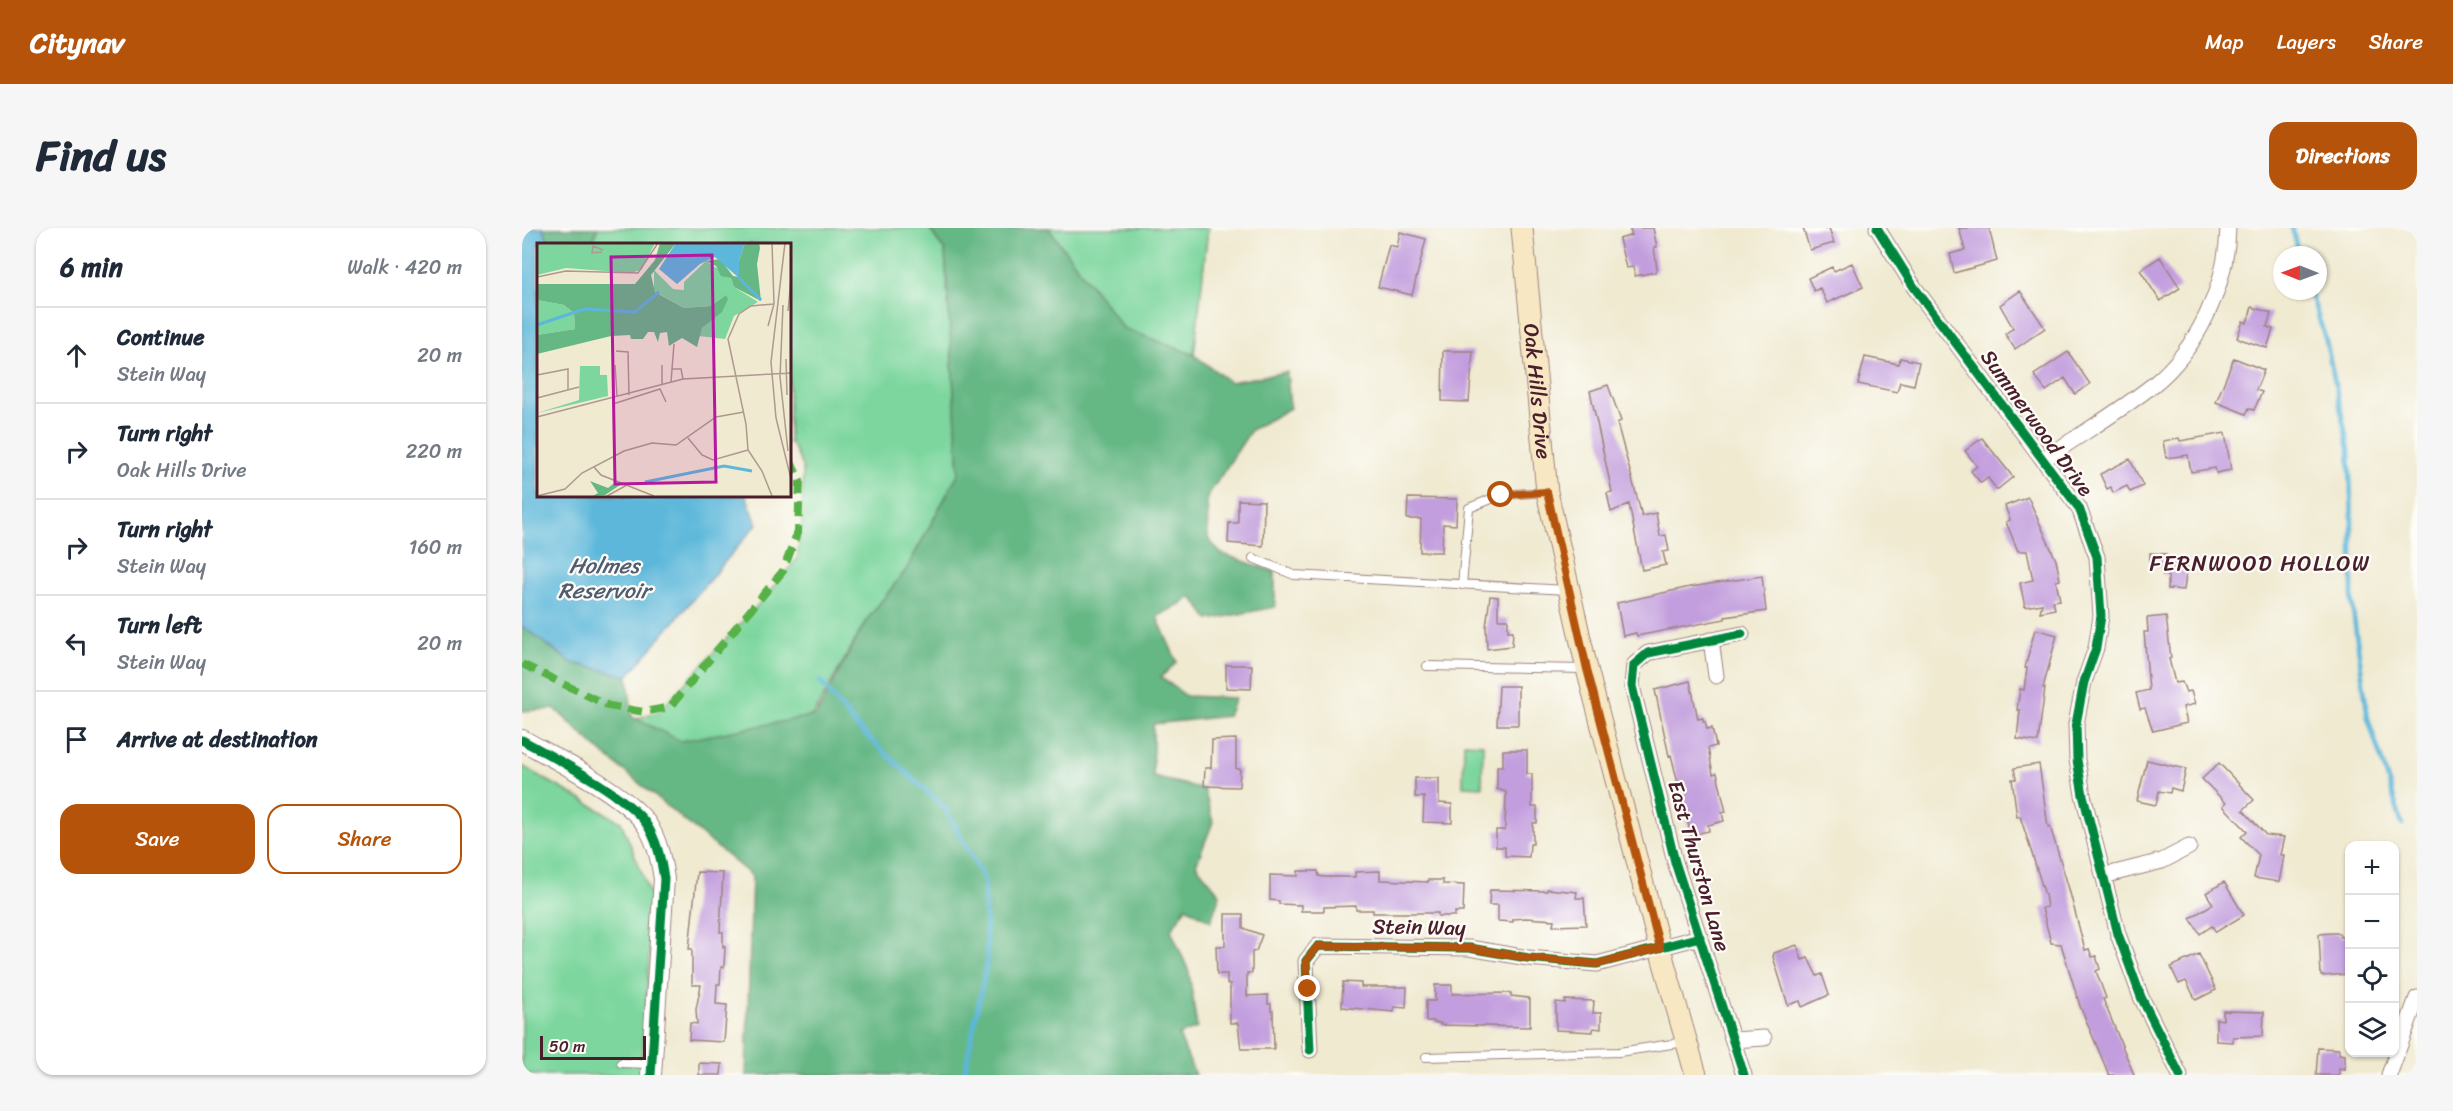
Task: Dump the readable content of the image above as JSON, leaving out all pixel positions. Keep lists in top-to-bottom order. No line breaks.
{"streets":{"main road":["Oak Hills Drive"],"street":["Summerwood Drive","East Thurston Lane","Stein Way"]},"crossings":[["Oak Hills Drive","Stein Way"]],"districts":["FERNWOOD HOLLOW"],"water":["Holmes Reservoir"],"scale_bar":"50 m","north":"left","page":{"header":"Citynav","nav":["Map","Layers","Share"],"title":"Find us","buttons":["Directions",["Save","Share"]],"heading":["6 min","Walk · 420 m"],"list":[["Continue","Stein Way","20 m"],["Turn right","Oak Hills Drive","220 m"],["Turn right","Stein Way","160 m"],["Turn left","Stein Way","20 m"],"Arrive at destination"],"map_buttons":["+","−"],"scale":"50 m"}}
